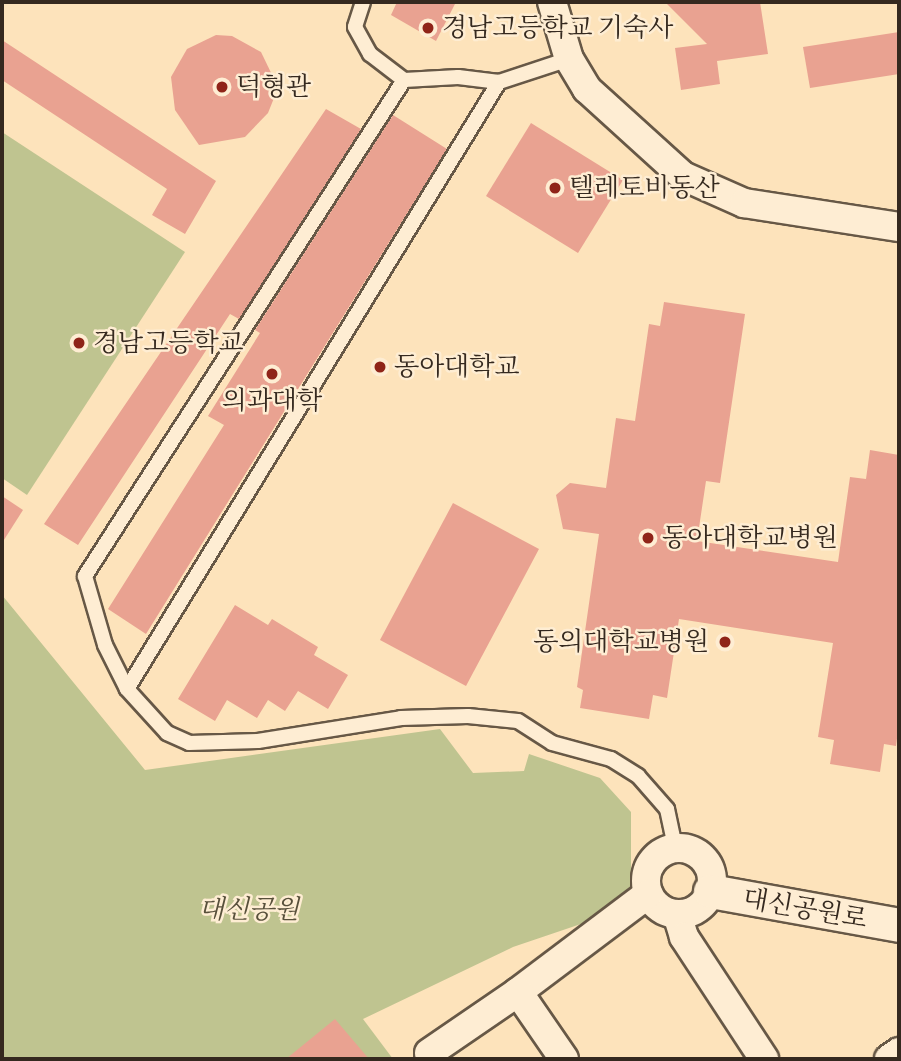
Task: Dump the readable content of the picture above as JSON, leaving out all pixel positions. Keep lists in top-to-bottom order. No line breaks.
{"streets":{"street":["대신공원로"]},"parks":["대신공원"],"places":["경남고등학교 기숙사","덕형관","텔레토비동산","경남고등학교","동아대학교","의과대학","동아대학교병원","동의대학교병원"]}
